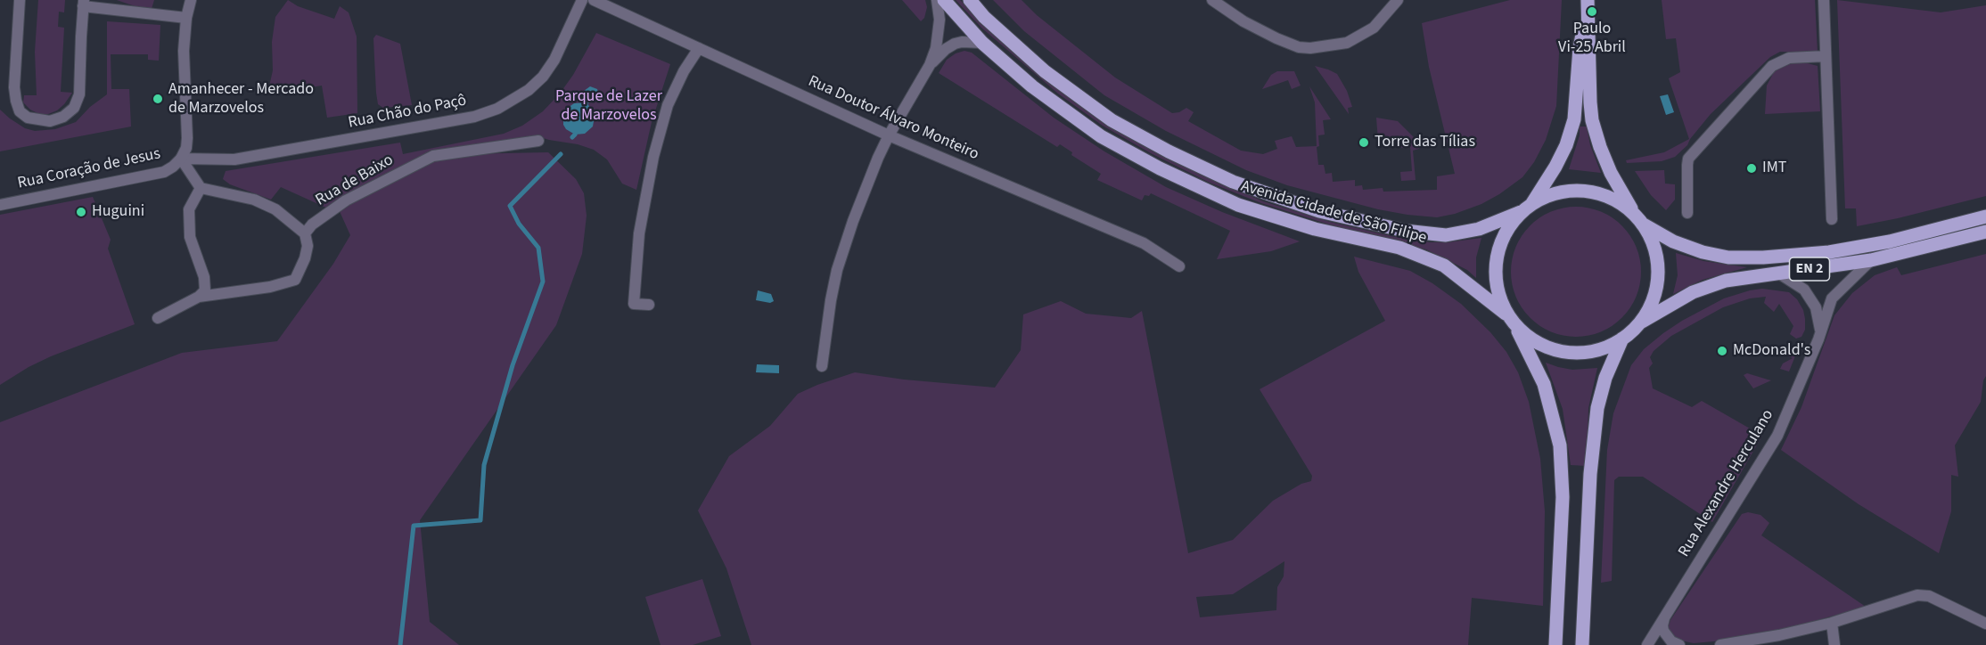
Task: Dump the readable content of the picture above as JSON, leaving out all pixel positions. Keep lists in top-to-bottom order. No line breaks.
{"streets":{"main road":["Avenida Cidade de São Filipe","EN 2"],"street":["Rua Chão do Paçô","Rua Doutor Álvaro Monteiro","Rua Coração de Jesus","Rua de Baixo","Rua Alexandre Herculano"]},"crossings":[["Rua Chão do Paçô","Rua Coração de Jesus"],["Avenida Cidade de São Filipe","EN 2"],["EN 2","Rua Alexandre Herculano"]],"parks":["Parque de Lazer de Marzovelos"],"places":["Paulo Vi-25 Abril","Amanhecer - Mercado de Marzovelos","Torre das Tílias","IMT","Huguini","McDonald's"]}
